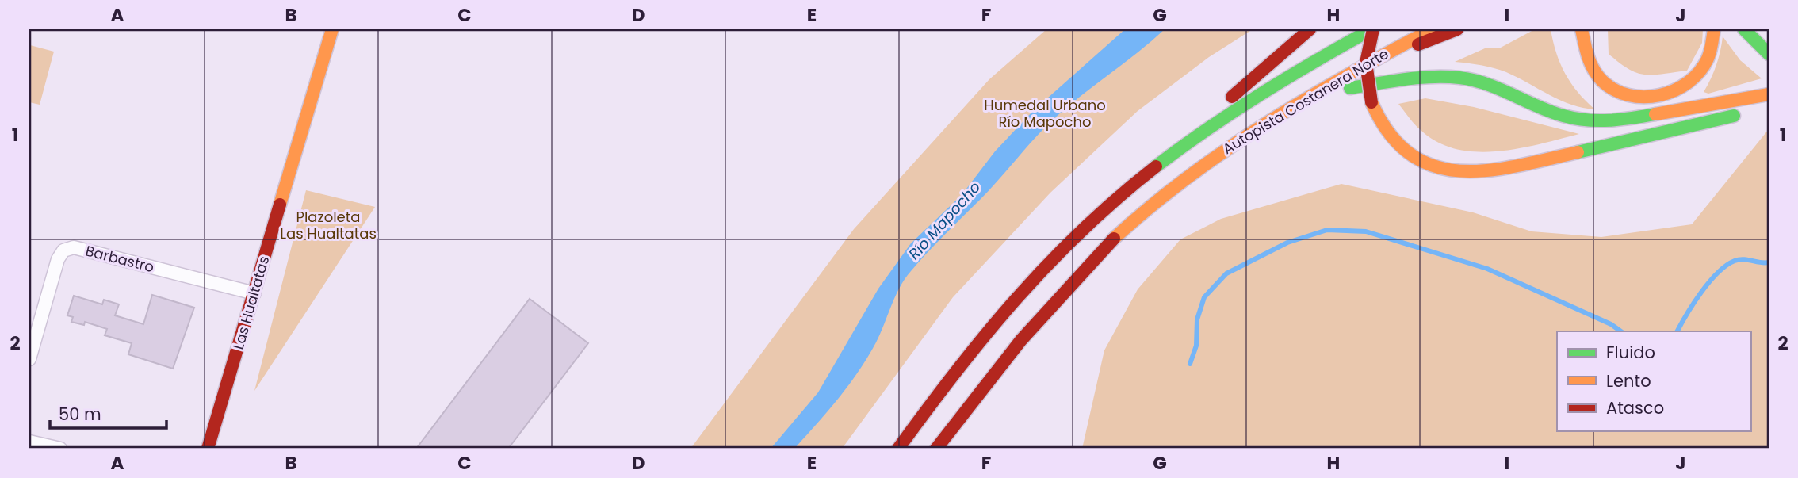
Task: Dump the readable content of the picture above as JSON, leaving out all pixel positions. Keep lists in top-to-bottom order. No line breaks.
{"streets":{"main road":["Autopista Costanera Norte","Las Hualtatas"],"street":["Barbastro"]},"crossings":[["Barbastro","Las Hualtatas"]],"water":["Río Mapocho"],"parks":["Humedal Urbano Río Mapocho","Plazoleta Las Hualtatas"],"legend":["Fluido","Lento","Atasco"],"scale_bar":"50 m","grid":{"columns":["A","B","C","D","E","F","G","H","I","J"],"rows":["1","2"]}}
